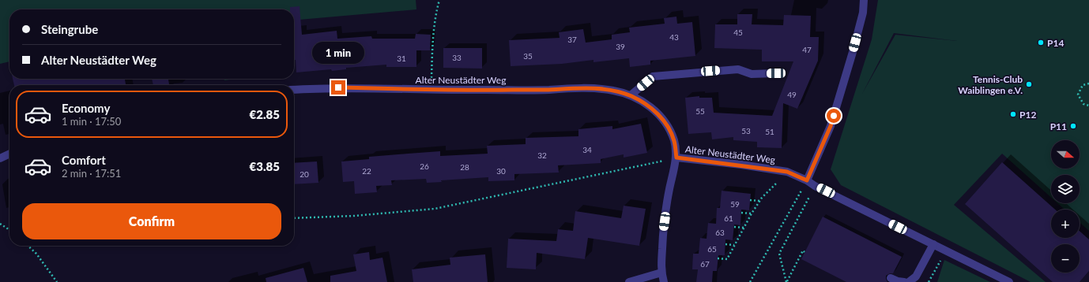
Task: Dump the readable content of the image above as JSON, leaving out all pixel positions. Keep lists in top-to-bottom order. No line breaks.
{"streets":{"street":["Alter Neustädter Weg"]},"places":["P14","Tennis-Club Waiblingen e.V.","P12","P11"],"house_numbers":["45","43","37","39","47","35","33","31","49","55","53","51","34","32","26","28","22","30","20","59","61","63","65","67"],"north":"right","page":{"banner":["Steingrube","Alter Neustädter Weg"],"bubble":"1 min","list":[{"name":"Economy","note":"1 min · 17:50","value":"€2.85"},{"name":"Comfort","note":"2 min · 17:51","value":"€3.85"}],"map_buttons":["+","−"],"buttons":"Confirm"}}
